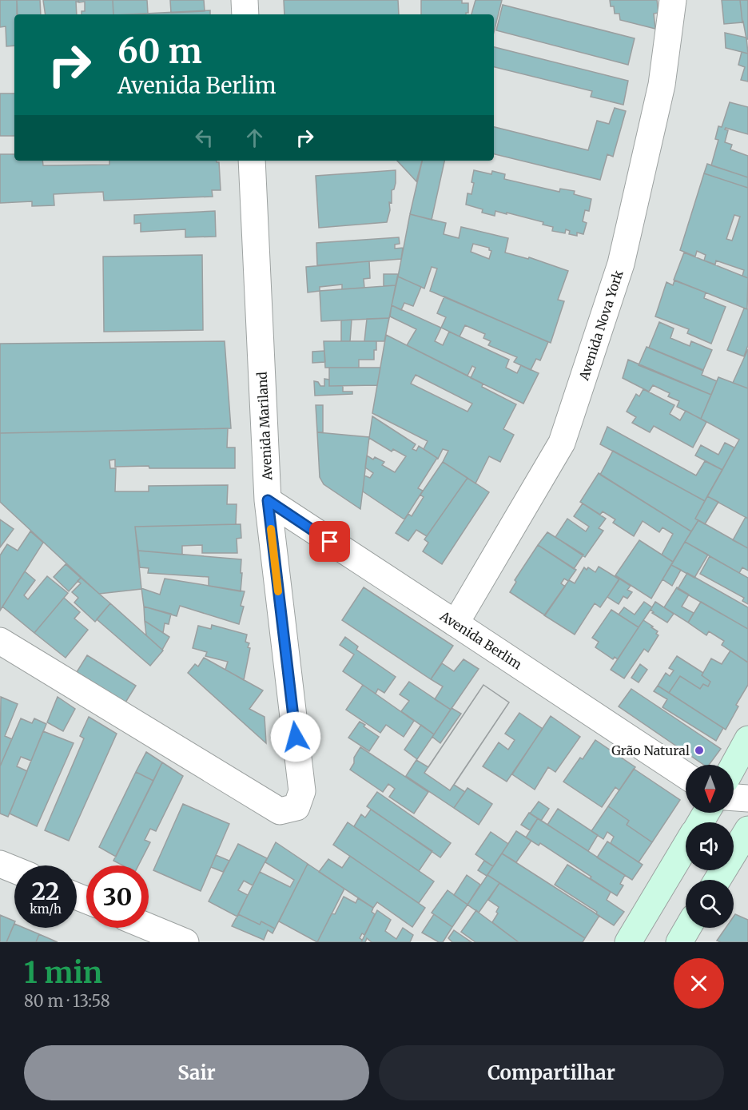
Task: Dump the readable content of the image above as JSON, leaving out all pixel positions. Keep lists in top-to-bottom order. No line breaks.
{"streets":{"street":["Avenida Nova York","Avenida Mariland","Avenida Berlim"]},"crossings":[["Avenida Nova York","Avenida Berlim"],["Avenida Mariland","Avenida Berlim"]],"places":["Grão Natural"],"north":"bottom","page":{"turn":["60 m","Avenida Berlim"],"speed":"22 km/h","limit":"30","heading":["1 min","80 m · 13:58"],"buttons":["Sair","Compartilhar"]}}
